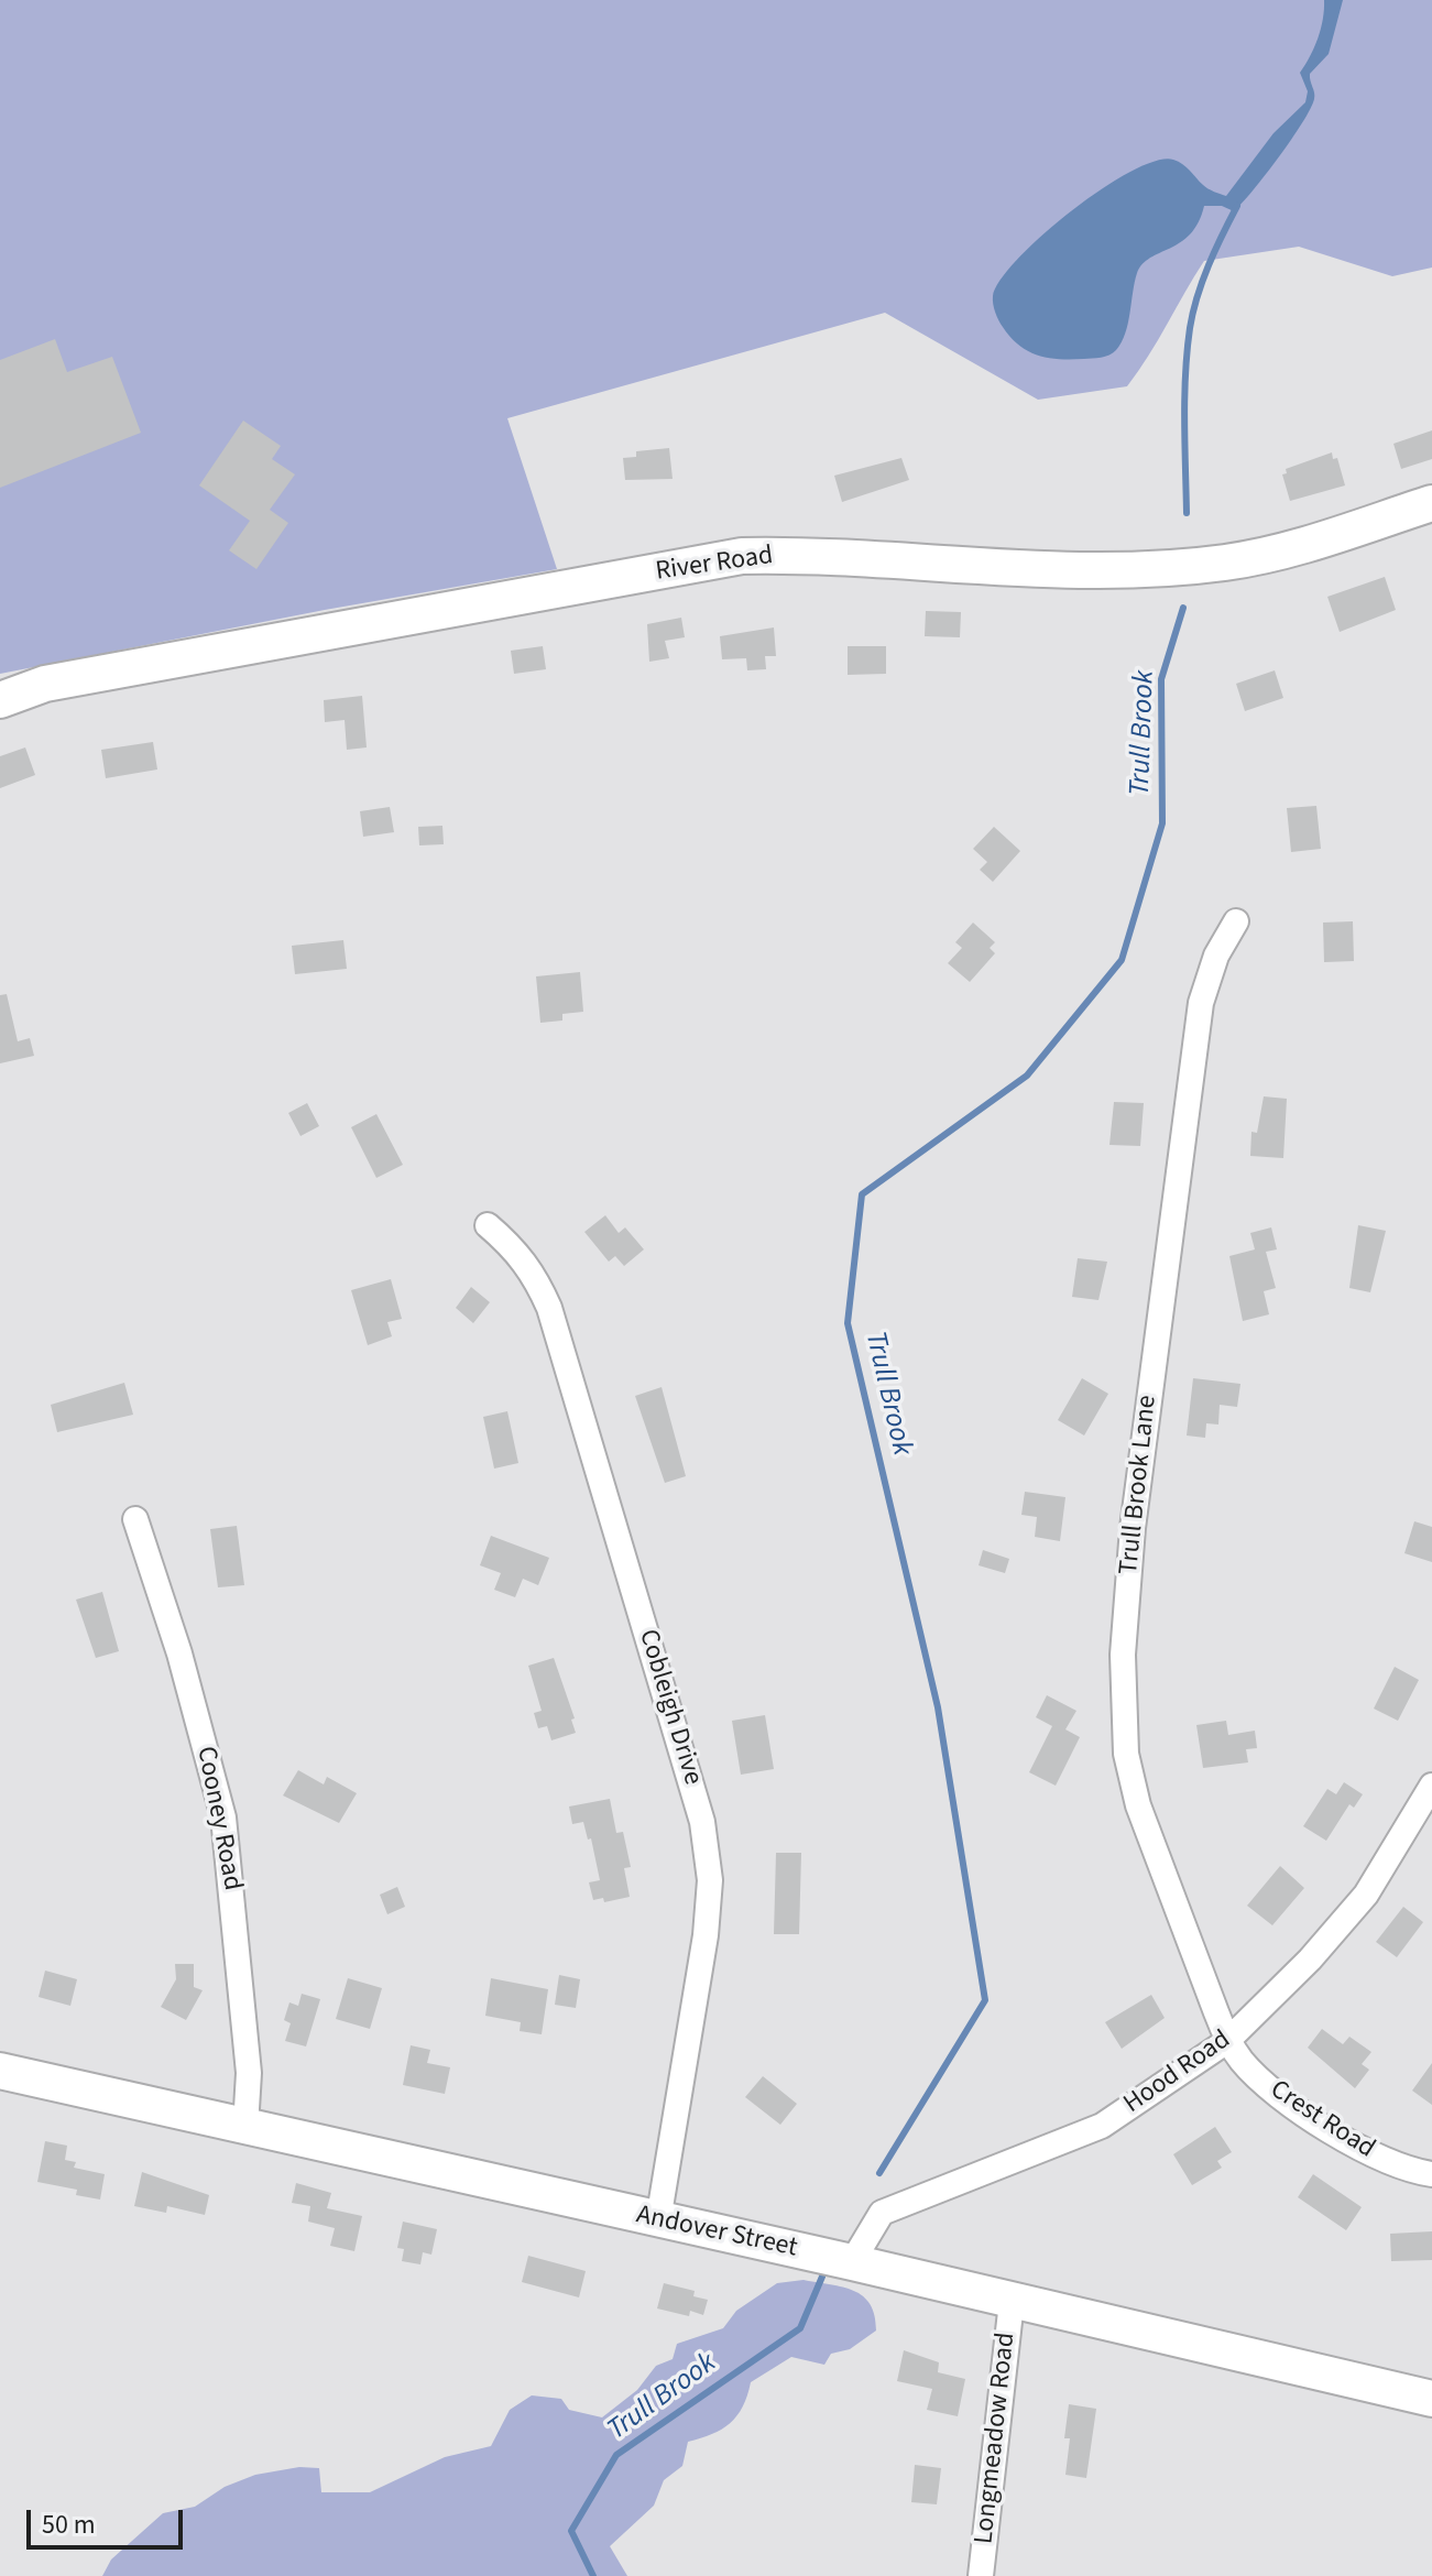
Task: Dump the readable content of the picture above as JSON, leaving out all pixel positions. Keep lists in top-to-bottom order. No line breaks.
{"streets":{"main road":["River Road","Andover Street"],"street":["Trull Brook Lane","Cobleigh Drive","Cooney Road","Hood Road","Crest Road","Longmeadow Road"]},"crossings":[["Trull Brook Lane","Hood Road"],["Trull Brook Lane","Crest Road"],["Cobleigh Drive","Andover Street"],["Cooney Road","Andover Street"],["Hood Road","Crest Road"],["Hood Road","Andover Street"],["Andover Street","Longmeadow Road"]],"water":["Trull Brook"],"scale_bar":"50 m"}
